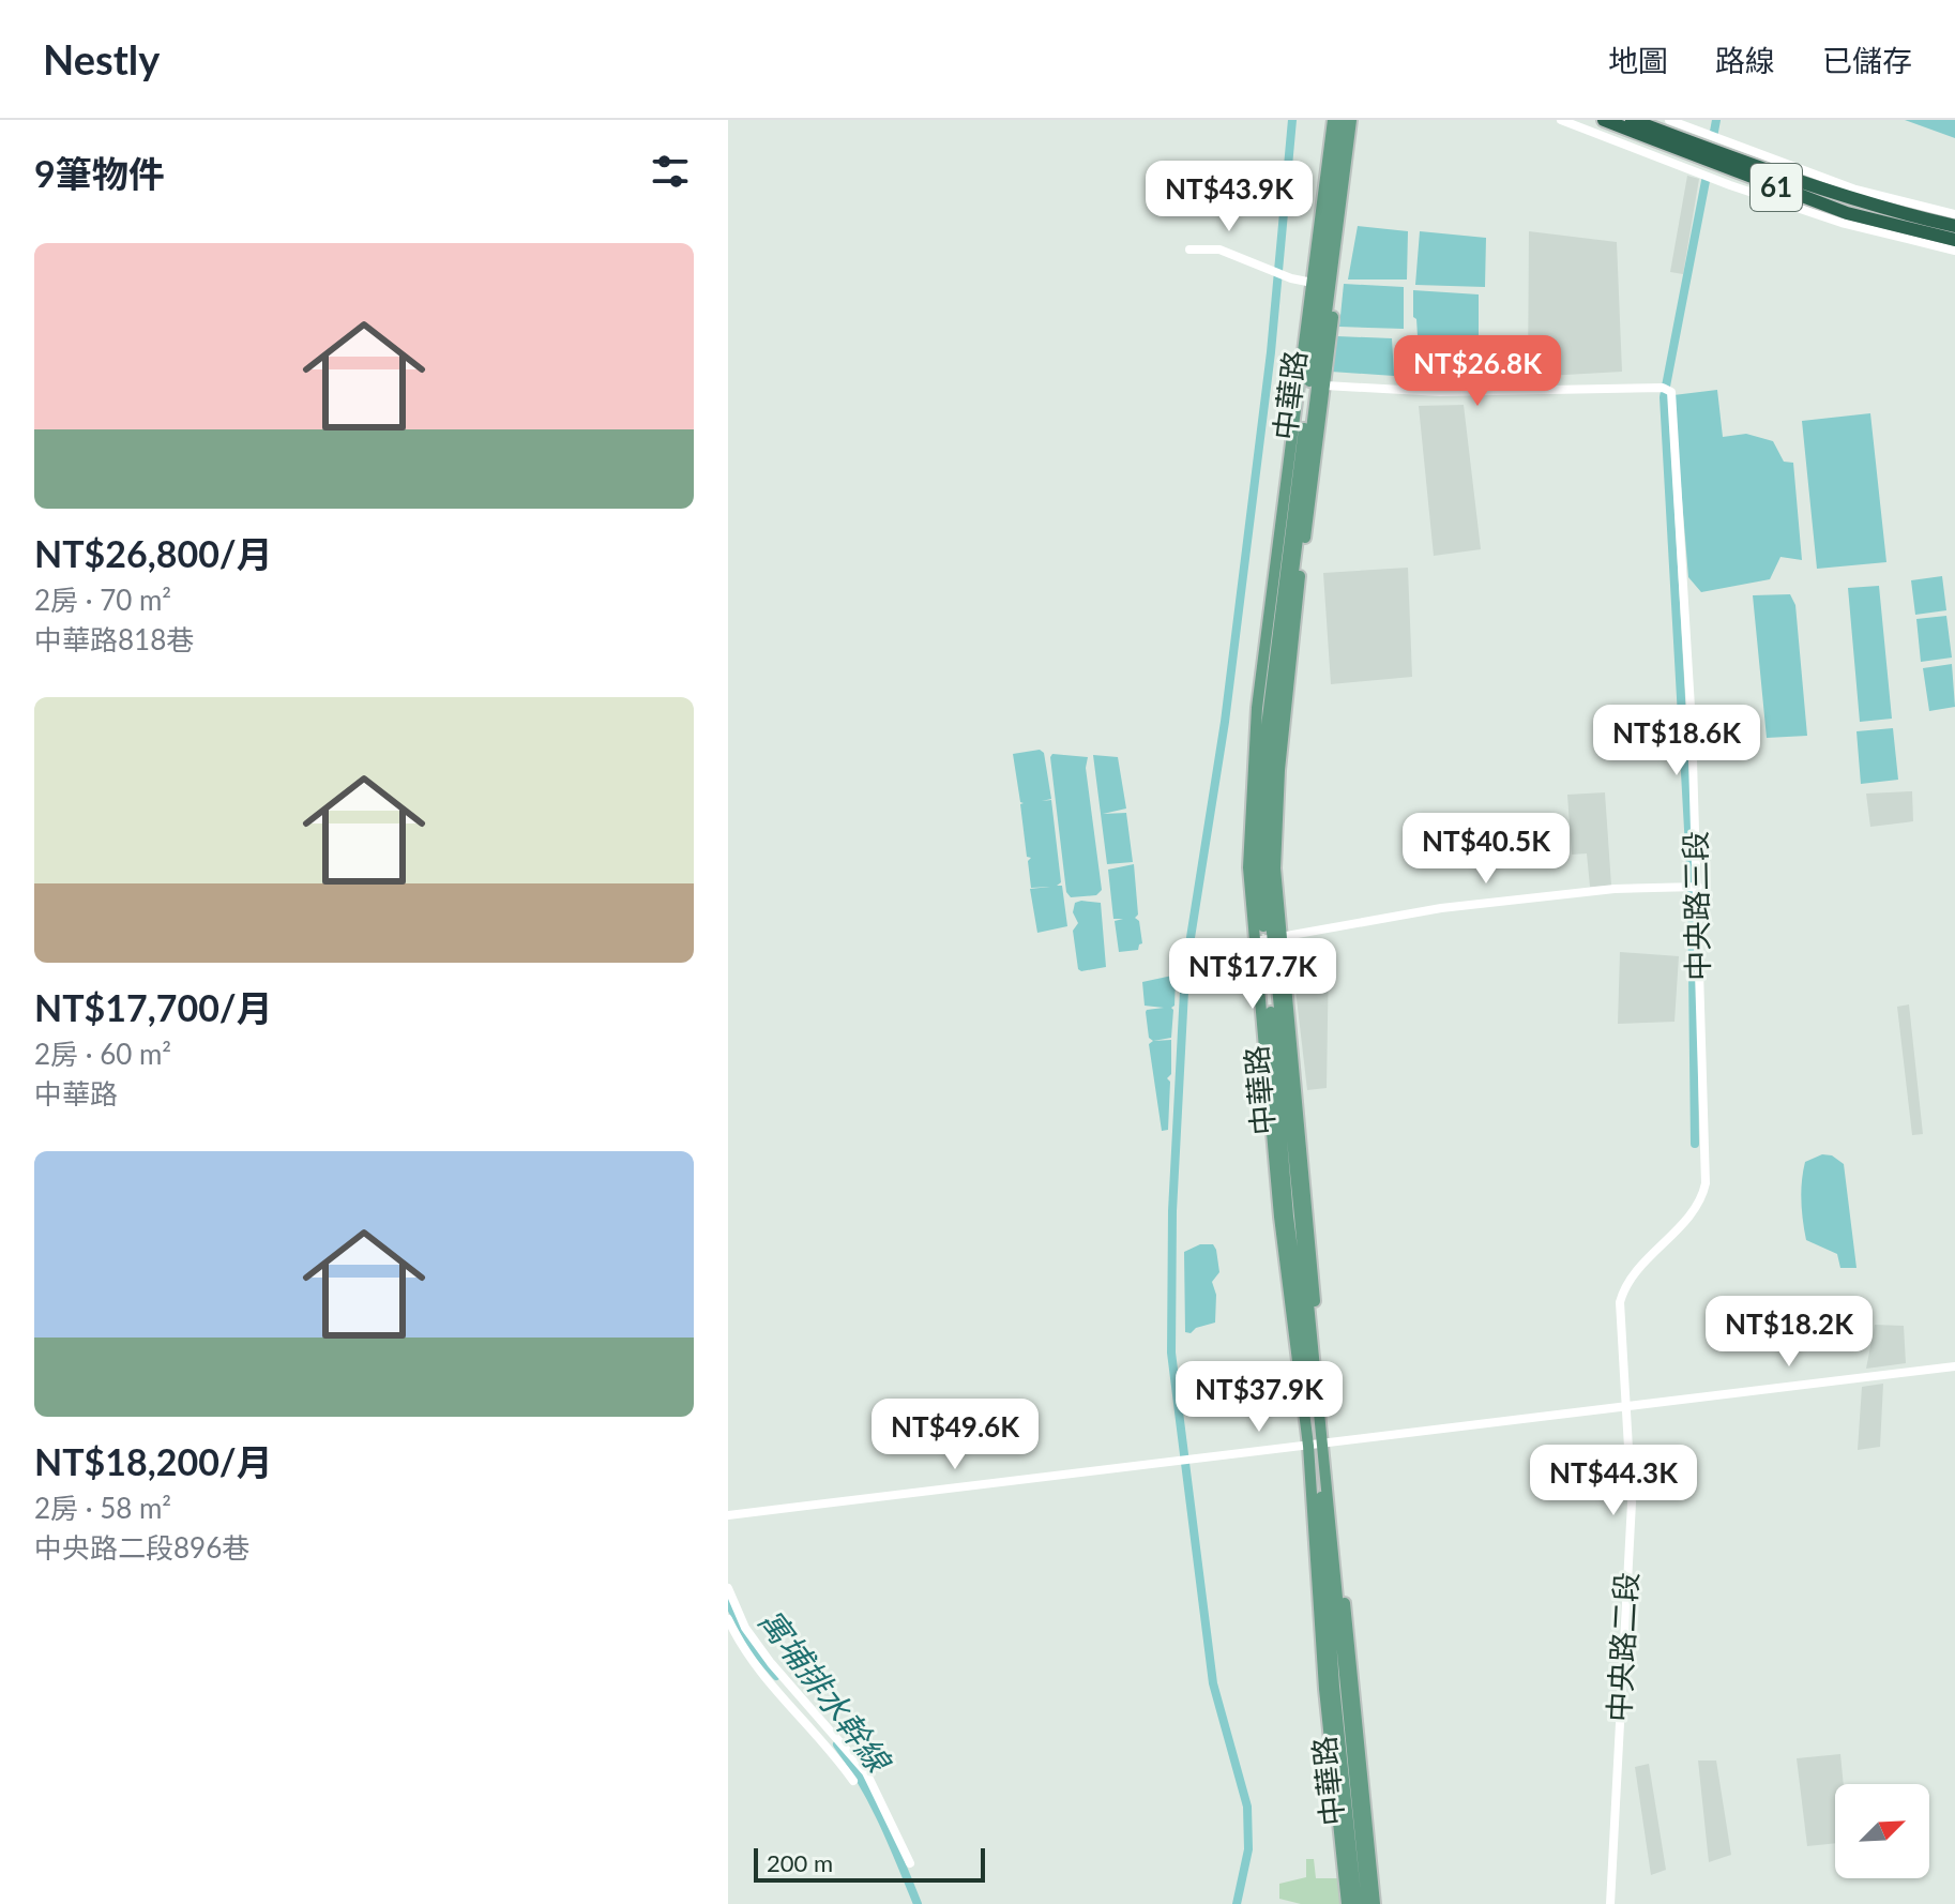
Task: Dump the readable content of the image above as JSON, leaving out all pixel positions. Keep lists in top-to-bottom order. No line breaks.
{"streets":{"highway":["61"],"main road":["中華路"],"street":["中央路三段","中央路二段"]},"crossings":[["中華路","中央路三段"],["中央路三段","中央路二段"]],"water":["寓埔排水幹線"],"scale_bar":"200 m","north":"top right","page":{"header":"Nestly","nav":["地圖","路線","已儲存"],"heading":"9筆物件","price":["NT$43.9K","NT$26.8K","NT$18.6K","NT$40.5K","NT$17.7K","NT$18.2K","NT$37.9K","NT$49.6K","NT$44.3K"],"list":[{"name":"NT$26,800/月","note":"2房 · 70 m² · 中華路818巷"},{"name":"NT$17,700/月","note":"2房 · 60 m² · 中華路"},{"name":"NT$18,200/月","note":"2房 · 58 m² · 中央路二段896巷"}],"scale":"200 m"}}
